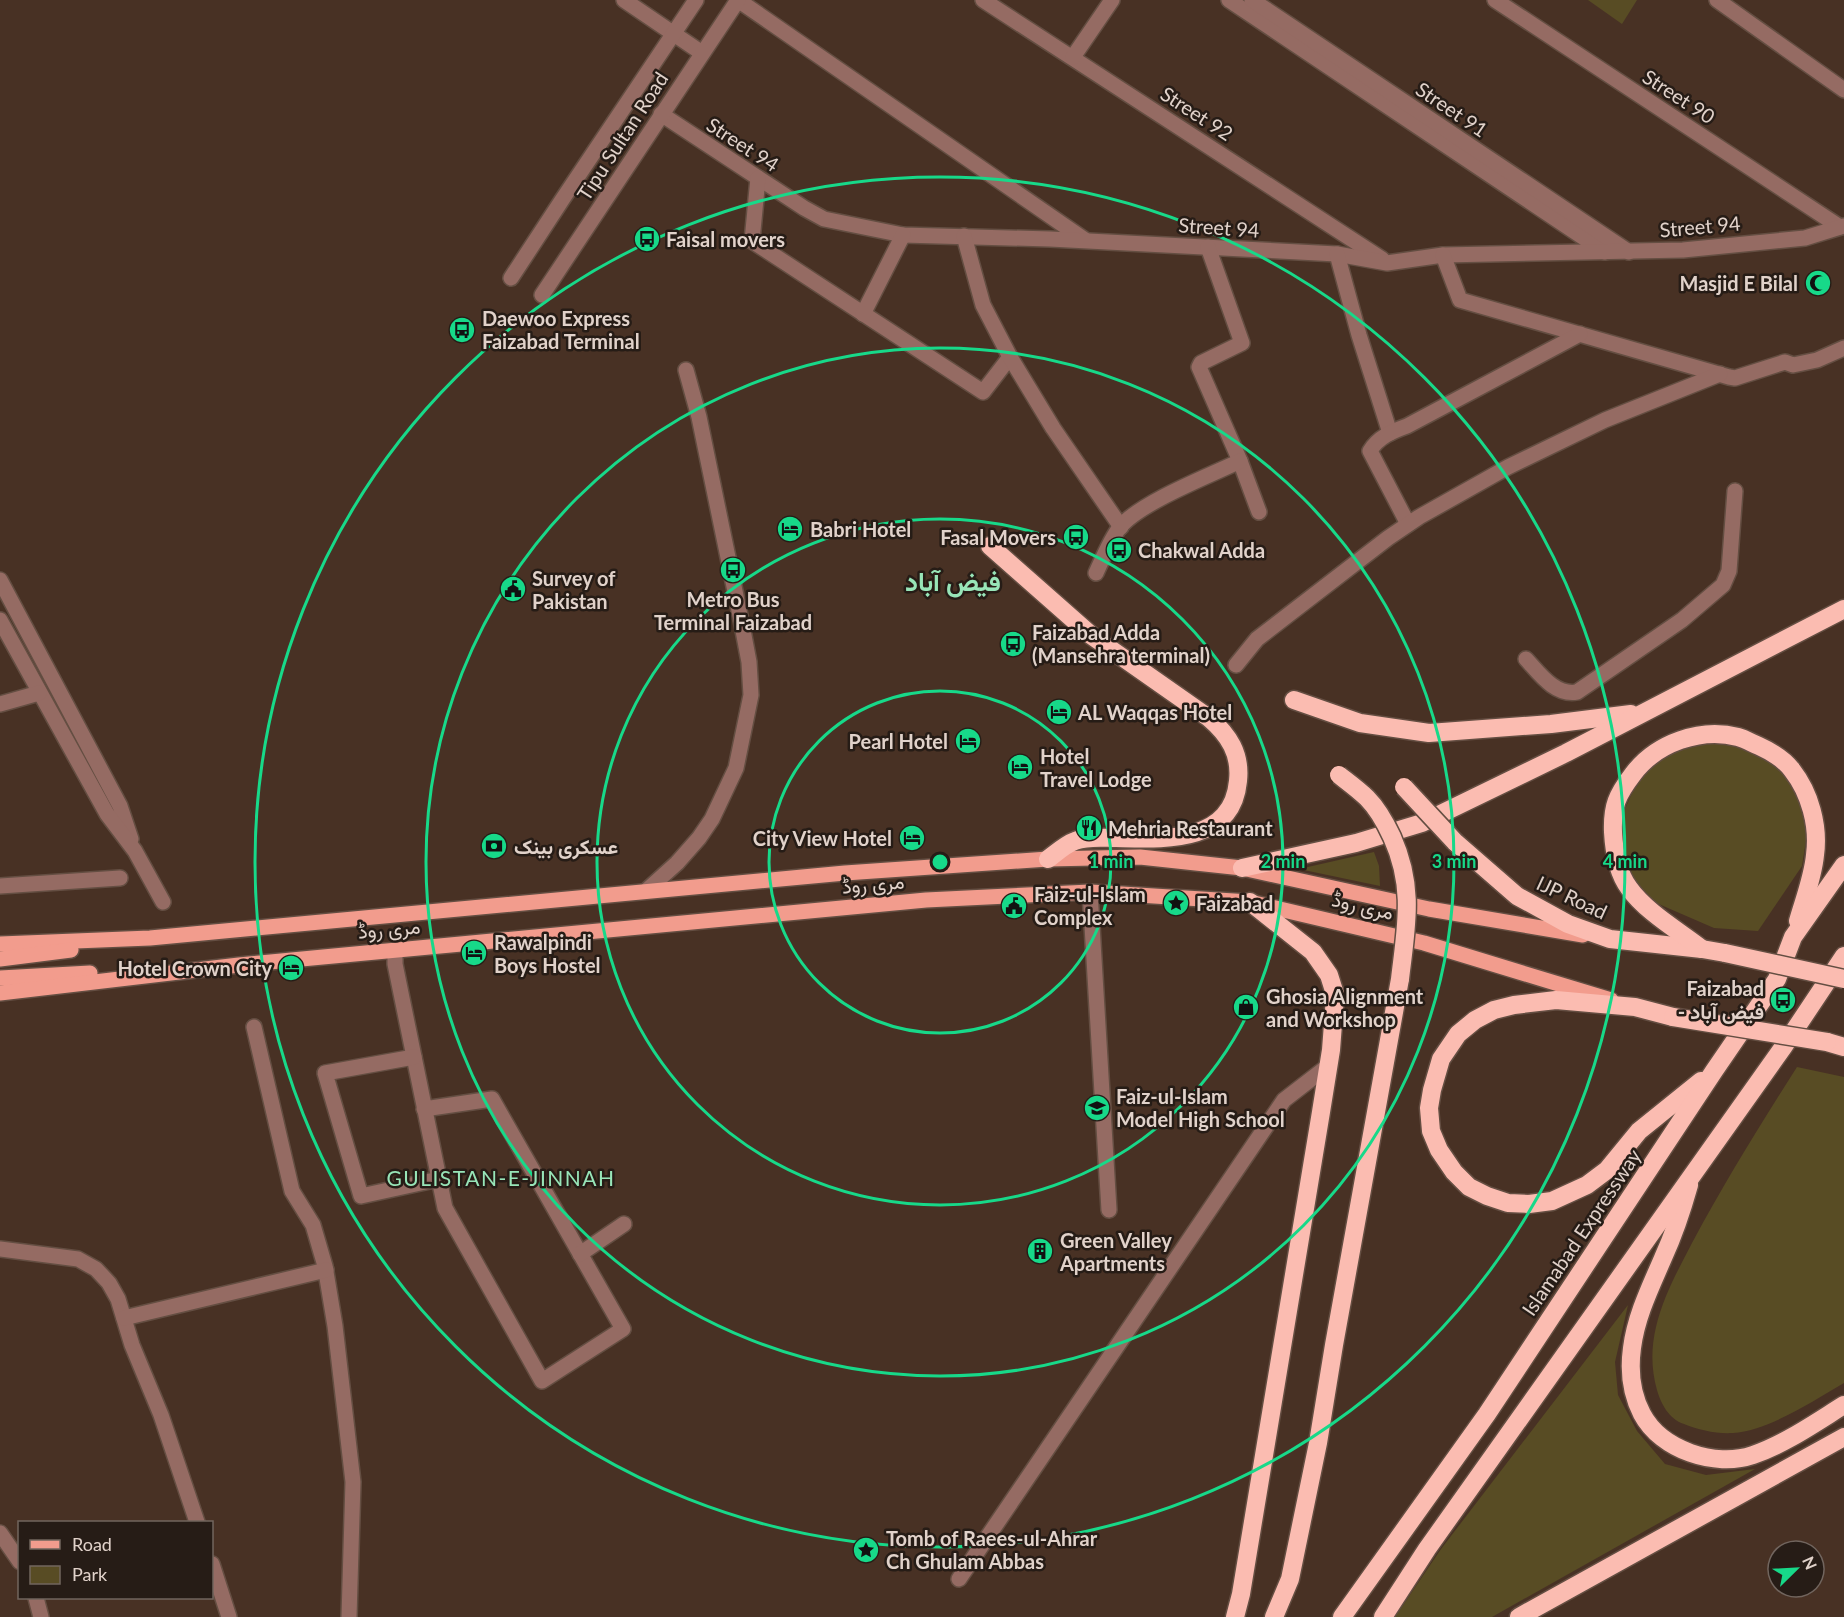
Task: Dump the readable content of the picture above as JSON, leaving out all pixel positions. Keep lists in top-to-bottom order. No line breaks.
{"streets":{"highway":["مری روڈ","IJP Road","Islamabad Expressway"],"street":["Street 90","Street 91","Street 92","Tipu Sultan Road","Street 94"]},"crossings":[["Street 90","Street 94"],["Street 91","Street 94"],["Street 92","Street 94"],["Tipu Sultan Road","Street 94"],["مری روڈ","IJP Road"]],"districts":["فیض آباد","GULISTAN-E-JINNAH"],"places":{"bus stop":["Faisal movers","Daewoo Express Faizabad Terminal","Fasal Movers","Chakwal Adda","Metro Bus Terminal Faizabad","Faizabad Adda (Mansehra terminal)","Faizabad - فیض آباد"],"mosque":["Masjid E Bilal"],"hotel":["Babri Hotel","AL Waqqas Hotel","Pearl Hotel","Hotel Travel Lodge","City View Hotel","Rawalpindi Boys Hostel","Hotel Crown City"],"public building":["Survey of Pakistan","Faiz-ul-Islam Complex"],"restaurant":["Mehria Restaurant"],"bank":["عسکری بینک"],"place":["Faizabad","Tomb of Raees-ul-Ahrar Ch Ghulam Abbas"],"shop":["Ghosia Alignment and Workshop"],"school or university":["Faiz-ul-Islam Model High School"],"building":["Green Valley Apartments"]},"legend":["Road","Park"],"north":"top right","rings":["1 min","2 min","3 min","4 min"]}
